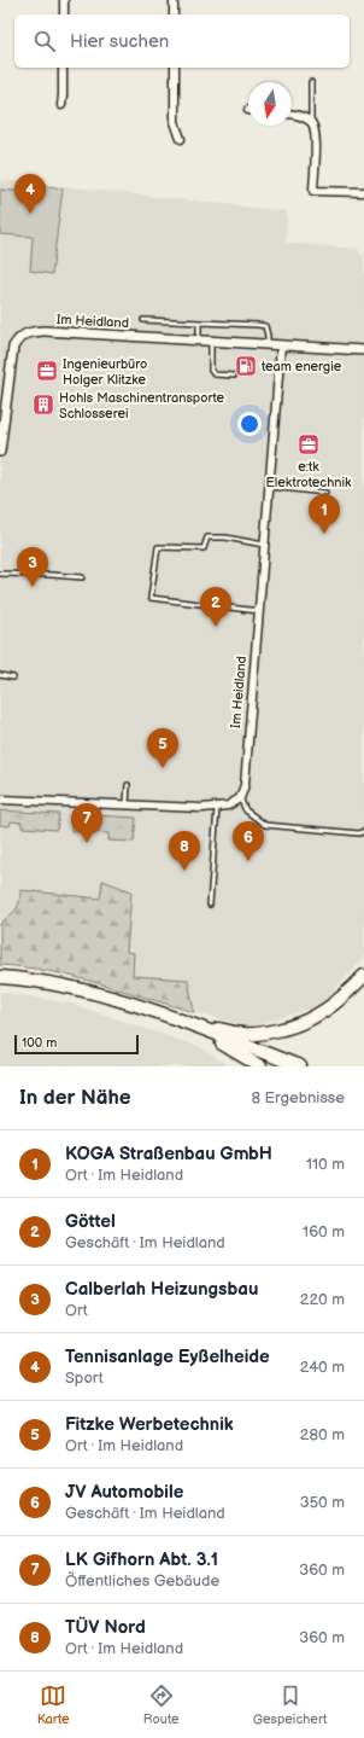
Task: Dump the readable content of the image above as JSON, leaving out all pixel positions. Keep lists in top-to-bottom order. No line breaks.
{"streets":{"street":["Im Heidland"]},"places":{"fuel station":["team energie"],"office":["Ingenieurbüro Holger Klitzke","e:tk Elektrotechnik"],"building":["Hohls Maschinentransporte Schlosserei"]},"scale_bar":"100 m","north":"bottom","page":{"search":"Hier suchen","pins":["4","1","3","2","5","7","6","8"],"scale":"100 m","heading":["In der Nähe","8 Ergebnisse"],"list":[{"mark":"1","name":"KOGA Straßenbau GmbH","note":"Ort · Im Heidland","value":"110 m"},{"mark":"2","name":"Göttel","note":"Geschäft · Im Heidland","value":"160 m"},{"mark":"3","name":"Calberlah Heizungsbau","note":"Ort","value":"220 m"},{"mark":"4","name":"Tennisanlage Eyßelheide","note":"Sport","value":"240 m"},{"mark":"5","name":"Fitzke Werbetechnik","note":"Ort · Im Heidland","value":"280 m"},{"mark":"6","name":"JV Automobile","note":"Geschäft · Im Heidland","value":"350 m"},{"mark":"7","name":"LK Gifhorn Abt. 3.1","note":"Öffentliches Gebäude","value":"360 m"},{"mark":"8","name":"TÜV Nord","note":"Ort · Im Heidland","value":"360 m"}],"nav":["Karte","Route","Gespeichert"]}}
